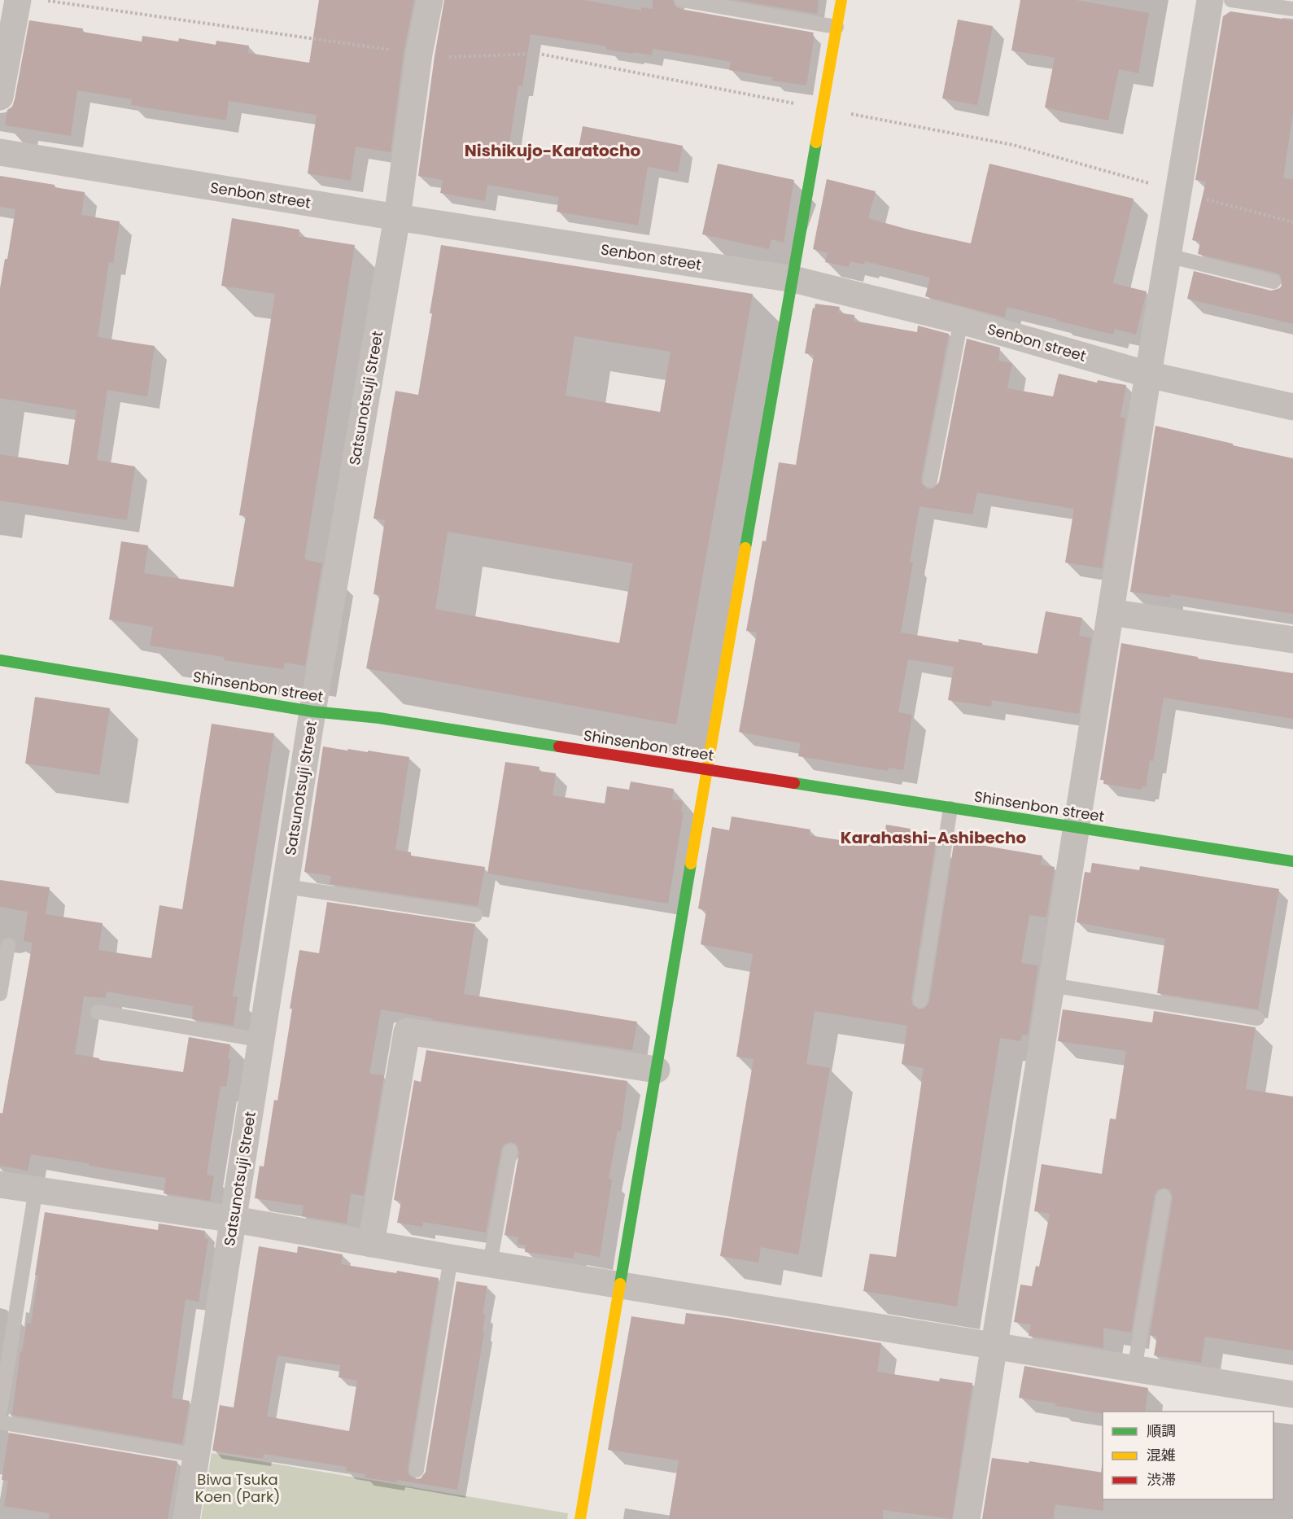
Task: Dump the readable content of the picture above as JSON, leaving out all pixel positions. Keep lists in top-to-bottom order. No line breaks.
{"streets":{"street":["Senbon street","Satsunotsuji Street","Shinsenbon street"]},"crossings":[["Senbon street","Satsunotsuji Street"],["Satsunotsuji Street","Shinsenbon street"]],"districts":["Nishikujo-Karatocho","Karahashi-Ashibecho"],"parks":["Biwa Tsuka Koen (Park)"],"legend":["順調","混雑","渋滞"]}
